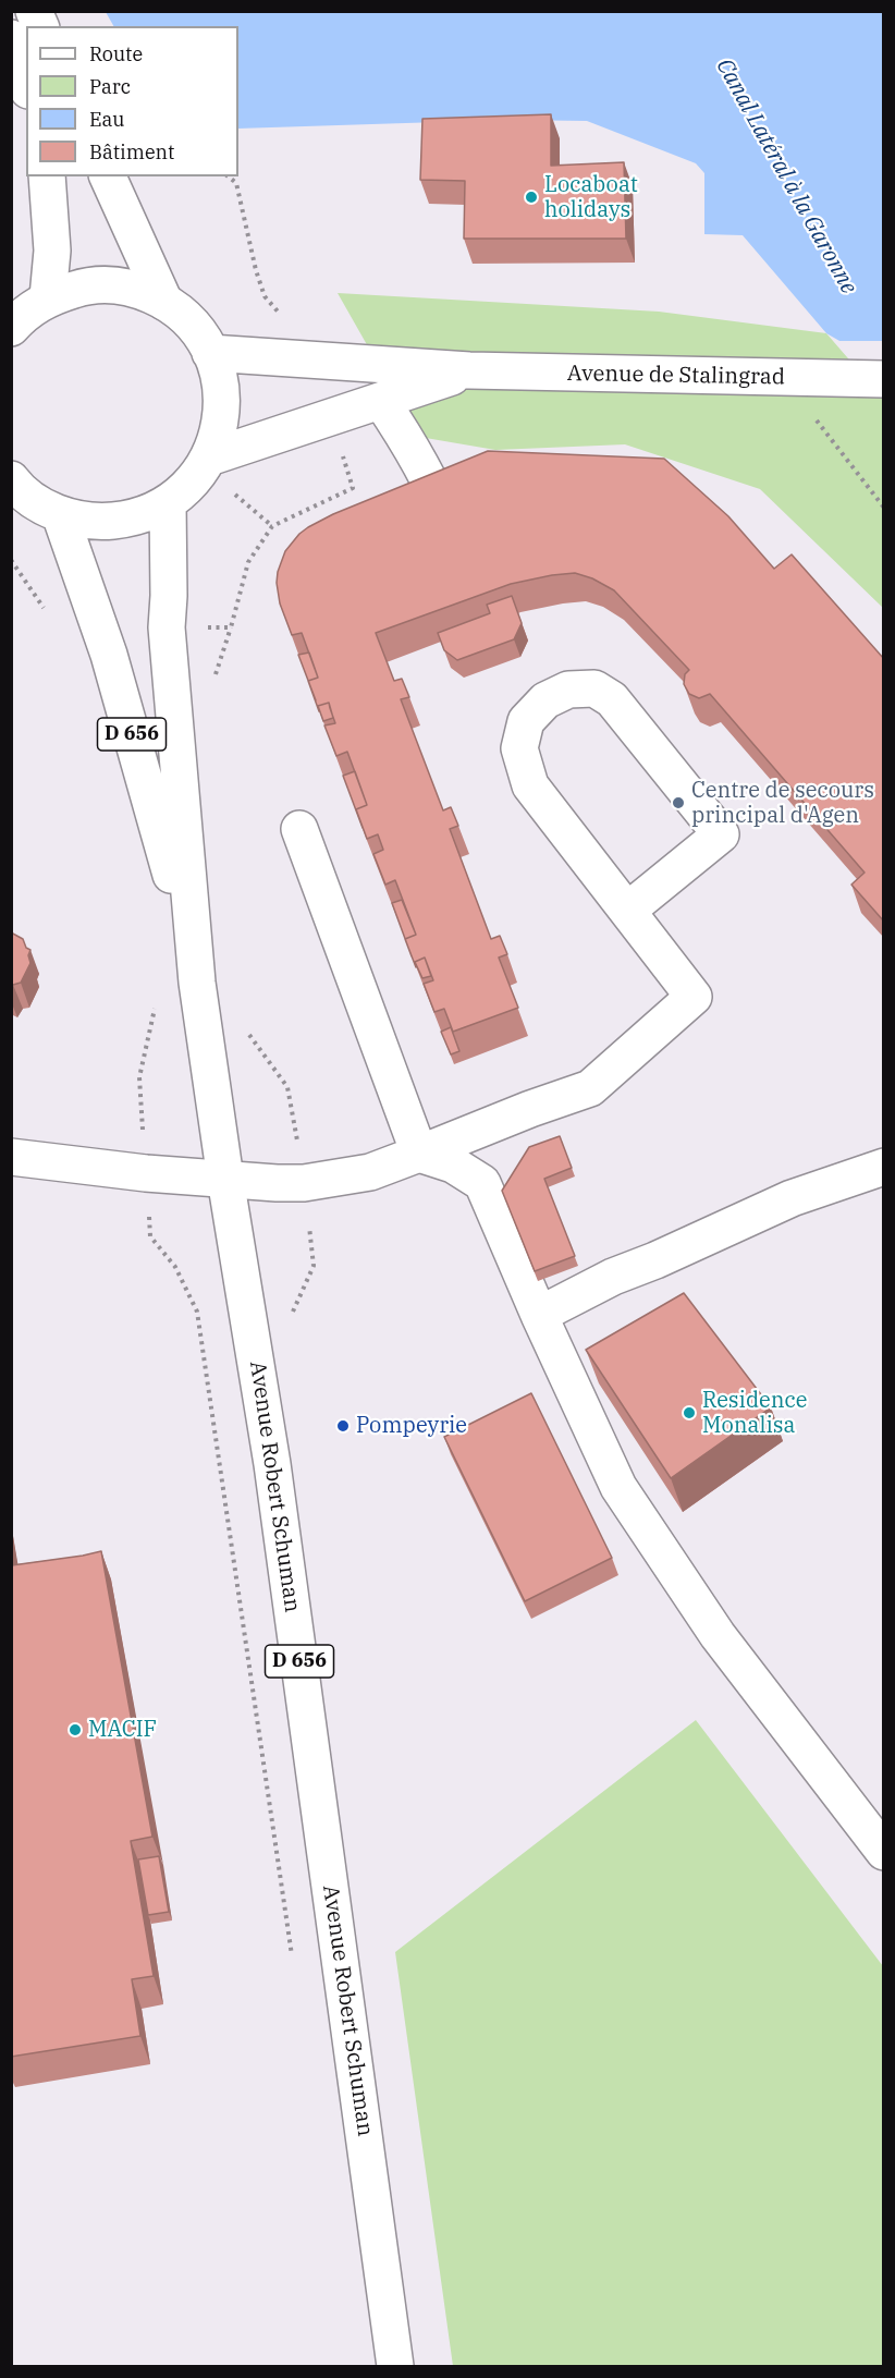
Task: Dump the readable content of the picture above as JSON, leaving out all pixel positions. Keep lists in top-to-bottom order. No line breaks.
{"streets":{"main road":["Avenue de Stalingrad","D 656","Avenue Robert Schuman"]},"water":["Canal Latéral à la Garonne"],"places":["Locaboat holidays","Centre de secours principal d'Agen","Residence Monalisa","Pompeyrie","MACIF"],"legend":["Route","Parc","Eau","Bâtiment"]}
